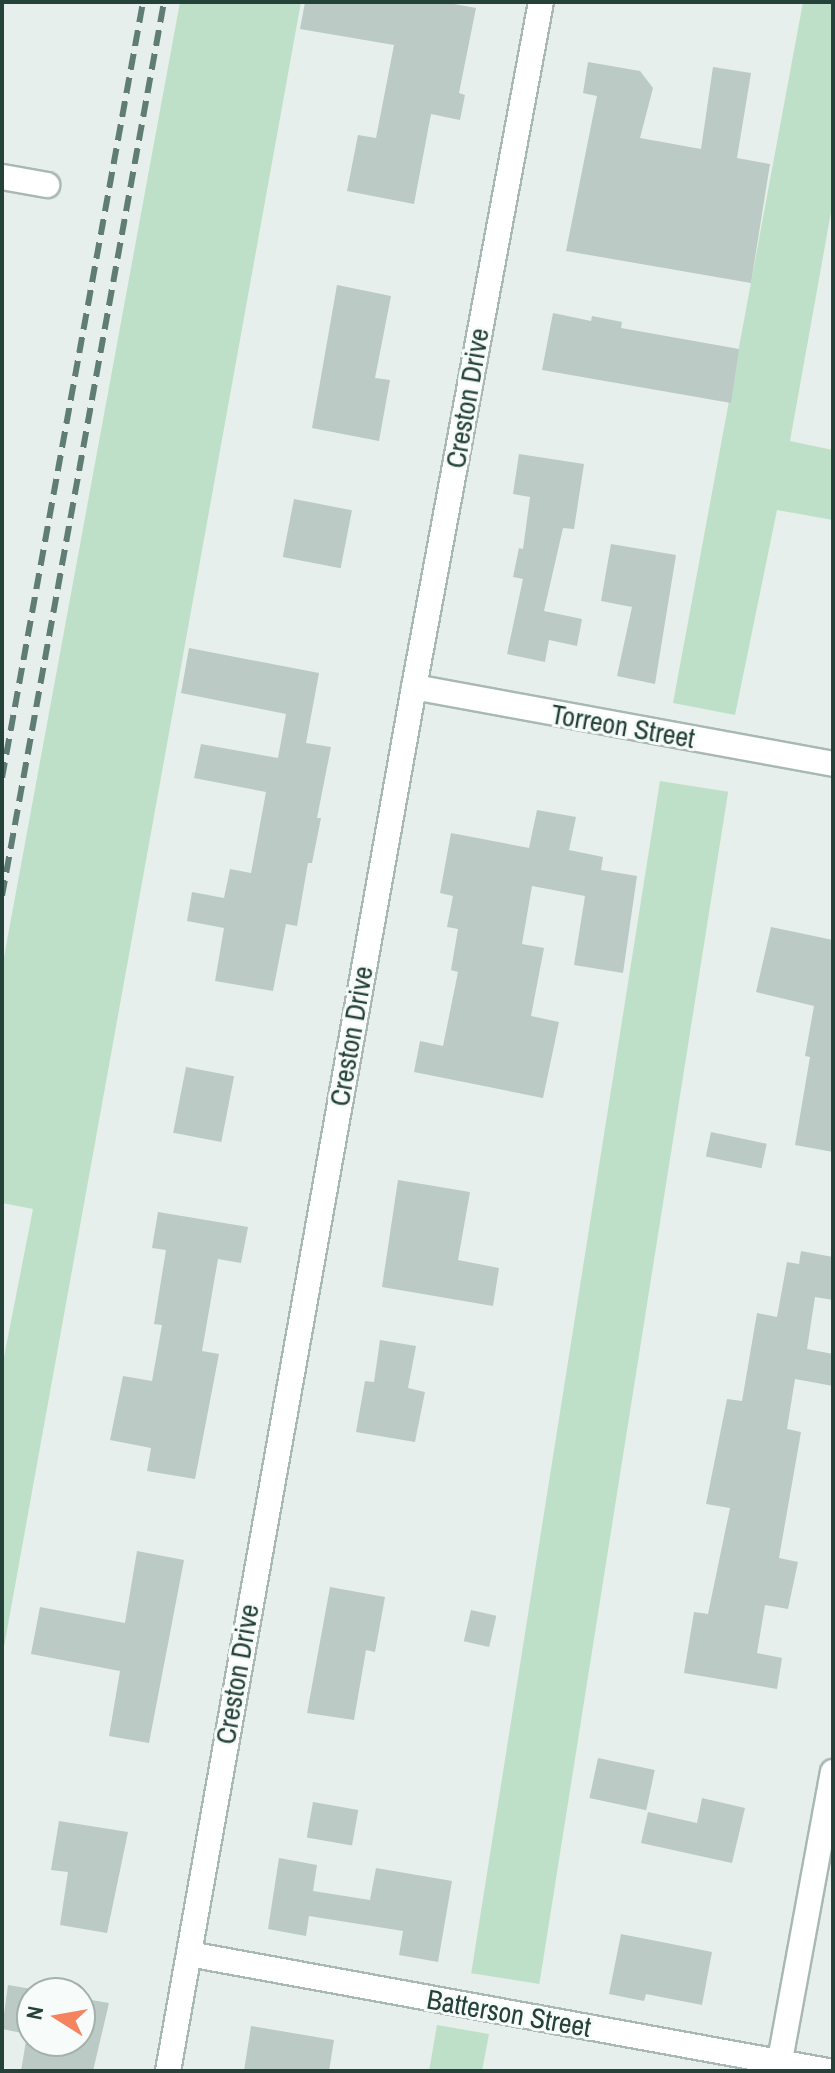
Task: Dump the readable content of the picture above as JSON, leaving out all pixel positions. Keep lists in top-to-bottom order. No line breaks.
{"streets":{"street":["Creston Drive","Torreon Street","Batterson Street"]},"crossings":[["Creston Drive","Torreon Street"],["Creston Drive","Batterson Street"]],"north":"left"}
